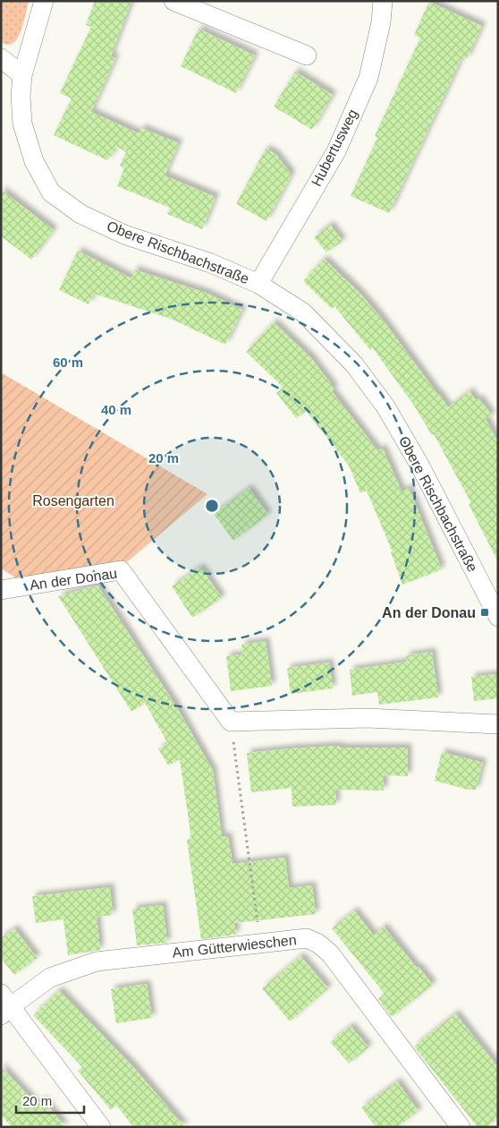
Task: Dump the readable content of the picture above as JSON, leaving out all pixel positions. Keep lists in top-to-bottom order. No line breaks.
{"streets":{"street":["Hubertusweg","Obere Rischbachstraße","An der Donau","Am Gütterwieschen"]},"crossings":[["Hubertusweg","Obere Rischbachstraße"]],"parks":["Rosengarten"],"places":{"transit":["An der Donau"]},"scale_bar":"20 m","rings":["60 m","40 m","20 m"]}
